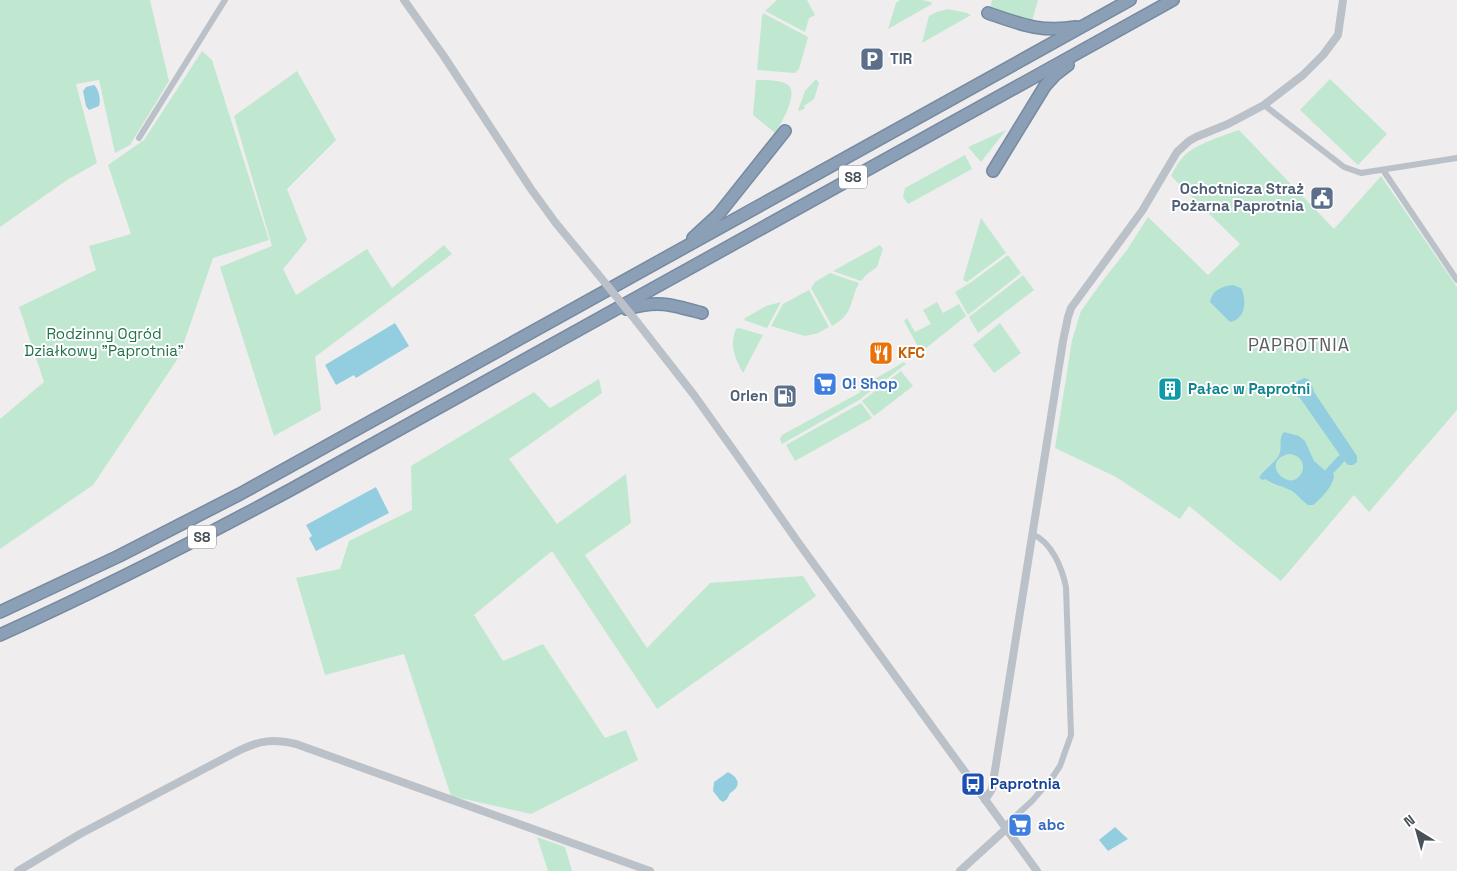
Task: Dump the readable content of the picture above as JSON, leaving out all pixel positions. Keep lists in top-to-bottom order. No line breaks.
{"streets":{"highway":["S8"]},"districts":["PAPROTNIA"],"parks":["Rodzinny Ogród Działkowy \"Paprotnia\""],"places":{"parking":["TIR"],"public building":["Ochotnicza Straż Pożarna Paprotnia"],"restaurant":["KFC"],"supermarket":["O! Shop","abc"],"building":["Pałac w Paprotni"],"fuel station":["Orlen"],"bus stop":["Paprotnia"]},"north":"top left"}
